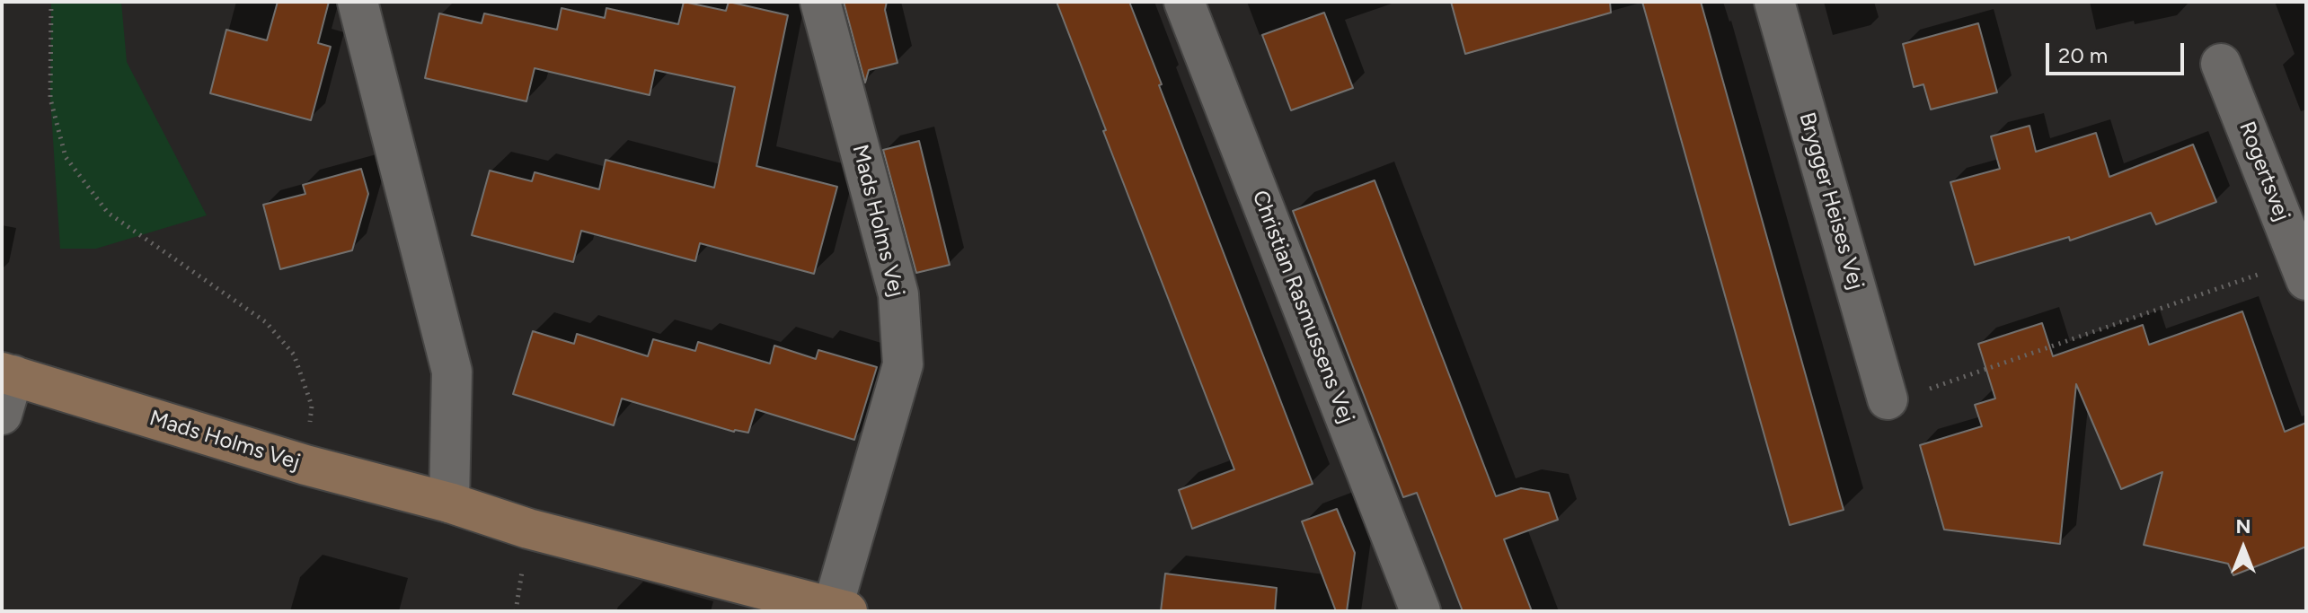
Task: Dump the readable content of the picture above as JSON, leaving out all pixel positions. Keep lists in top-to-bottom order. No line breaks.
{"streets":{"street":["Rogertsvej","Brygger Heises Vej","Mads Holms Vej","Christian Rasmussens Vej"]},"scale_bar":"20 m","north":"top"}
